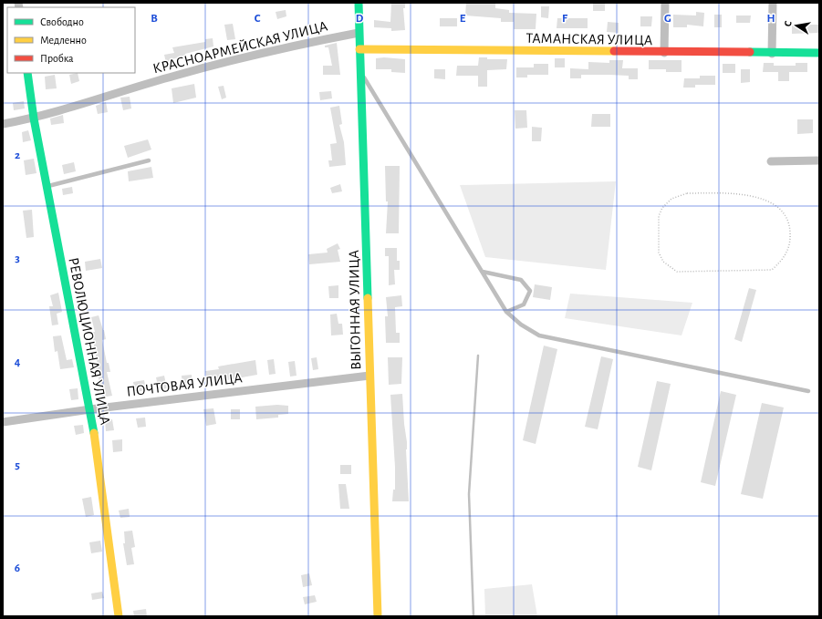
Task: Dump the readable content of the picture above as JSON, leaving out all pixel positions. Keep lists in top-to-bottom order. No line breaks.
{"streets":{"street":["ТАМАНСКАЯ УЛИЦА","КРАСНОАРМЕЙСКАЯ УЛИЦА","ВЫГОННАЯ УЛИЦА","РЕВОЛЮЦИОННАЯ УЛИЦА","ПОЧТОВАЯ УЛИЦА"]},"crossings":[["ТАМАНСКАЯ УЛИЦА","ВЫГОННАЯ УЛИЦА"],["КРАСНОАРМЕЙСКАЯ УЛИЦА","ВЫГОННАЯ УЛИЦА"],["КРАСНОАРМЕЙСКАЯ УЛИЦА","РЕВОЛЮЦИОННАЯ УЛИЦА"],["ВЫГОННАЯ УЛИЦА","ПОЧТОВАЯ УЛИЦА"],["РЕВОЛЮЦИОННАЯ УЛИЦА","ПОЧТОВАЯ УЛИЦА"]],"legend":["Свободно","Медленно","Пробка"],"north":"left","grid":{"columns":["B","C","D","E","F","G","H"],"rows":["2","3","4","5","6"]}}
